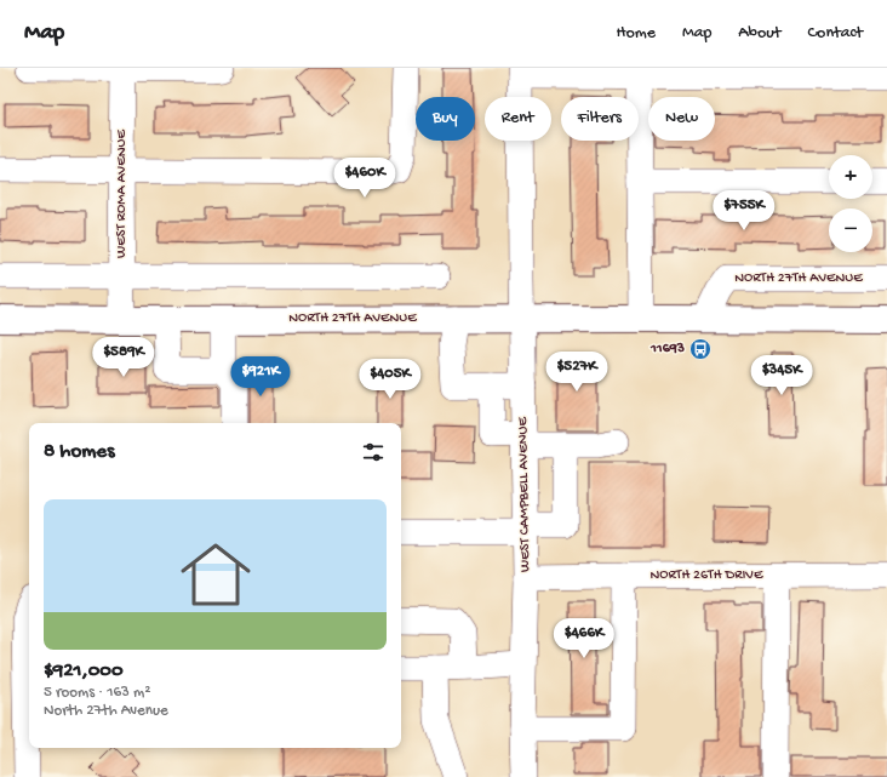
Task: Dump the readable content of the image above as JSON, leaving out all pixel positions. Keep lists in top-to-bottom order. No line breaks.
{"streets":{"main road":["NORTH 27TH AVENUE"],"street":["WEST ROMA AVENUE","WEST CAMPBELL AVENUE","NORTH 26TH DRIVE"]},"crossings":[["WEST ROMA AVENUE","NORTH 27TH AVENUE"],["NORTH 27TH AVENUE","WEST CAMPBELL AVENUE"],["WEST CAMPBELL AVENUE","NORTH 26TH DRIVE"]],"places":{"bus stop":["11693"]},"page":{"header":"Map","nav":["Home","Map","About","Contact"],"chip":["Buy","Rent","Filters","New"],"map_buttons":["+","−"],"price":["$460K","$755K","$589K","$527K","$345K","$921K","$405K","$466K"],"heading":"8 homes","list":[{"name":"$921,000","note":"5 rooms · 163 m² · North 27th Avenue"}]}}
